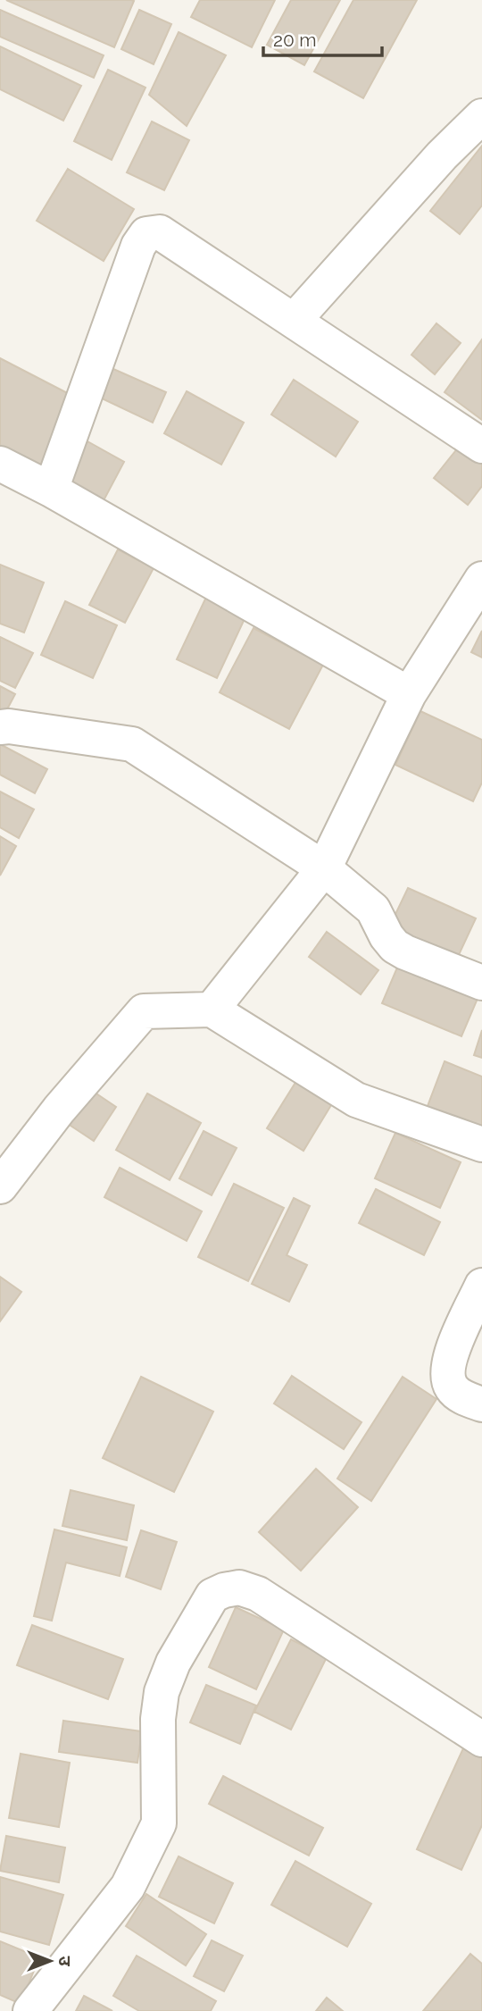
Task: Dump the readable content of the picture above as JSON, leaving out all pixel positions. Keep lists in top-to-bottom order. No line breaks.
{"scale_bar":"20 m","north":"right"}
